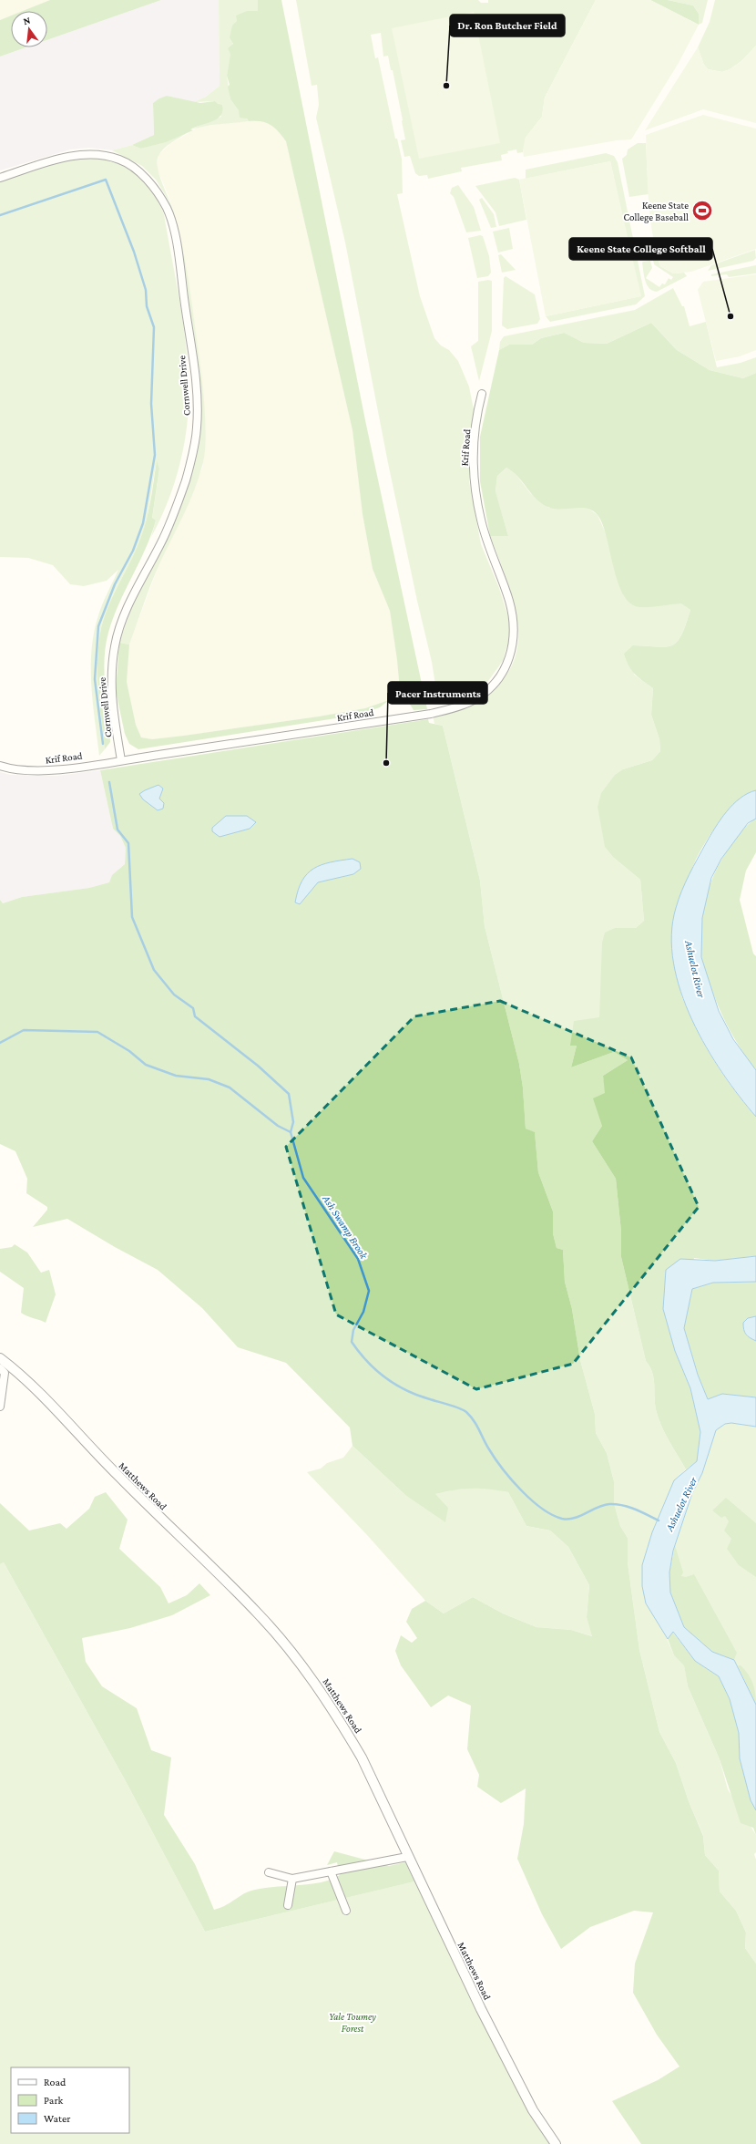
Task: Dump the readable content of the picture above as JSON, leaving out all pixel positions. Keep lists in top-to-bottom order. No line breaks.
{"streets":{"street":["Cornwell Drive","Krif Road","Matthews Road"]},"crossings":[["Cornwell Drive","Krif Road"]],"water":["Ashuelot River","Ash Swamp Brook"],"parks":["Yale Toumey Forest"],"places":{"other":["Dr. Ron Butcher Field","Keene State College Softball","Pacer Instruments"],"sports":["Keene State College Baseball"]},"legend":["Road","Park","Water"],"north":"top"}
